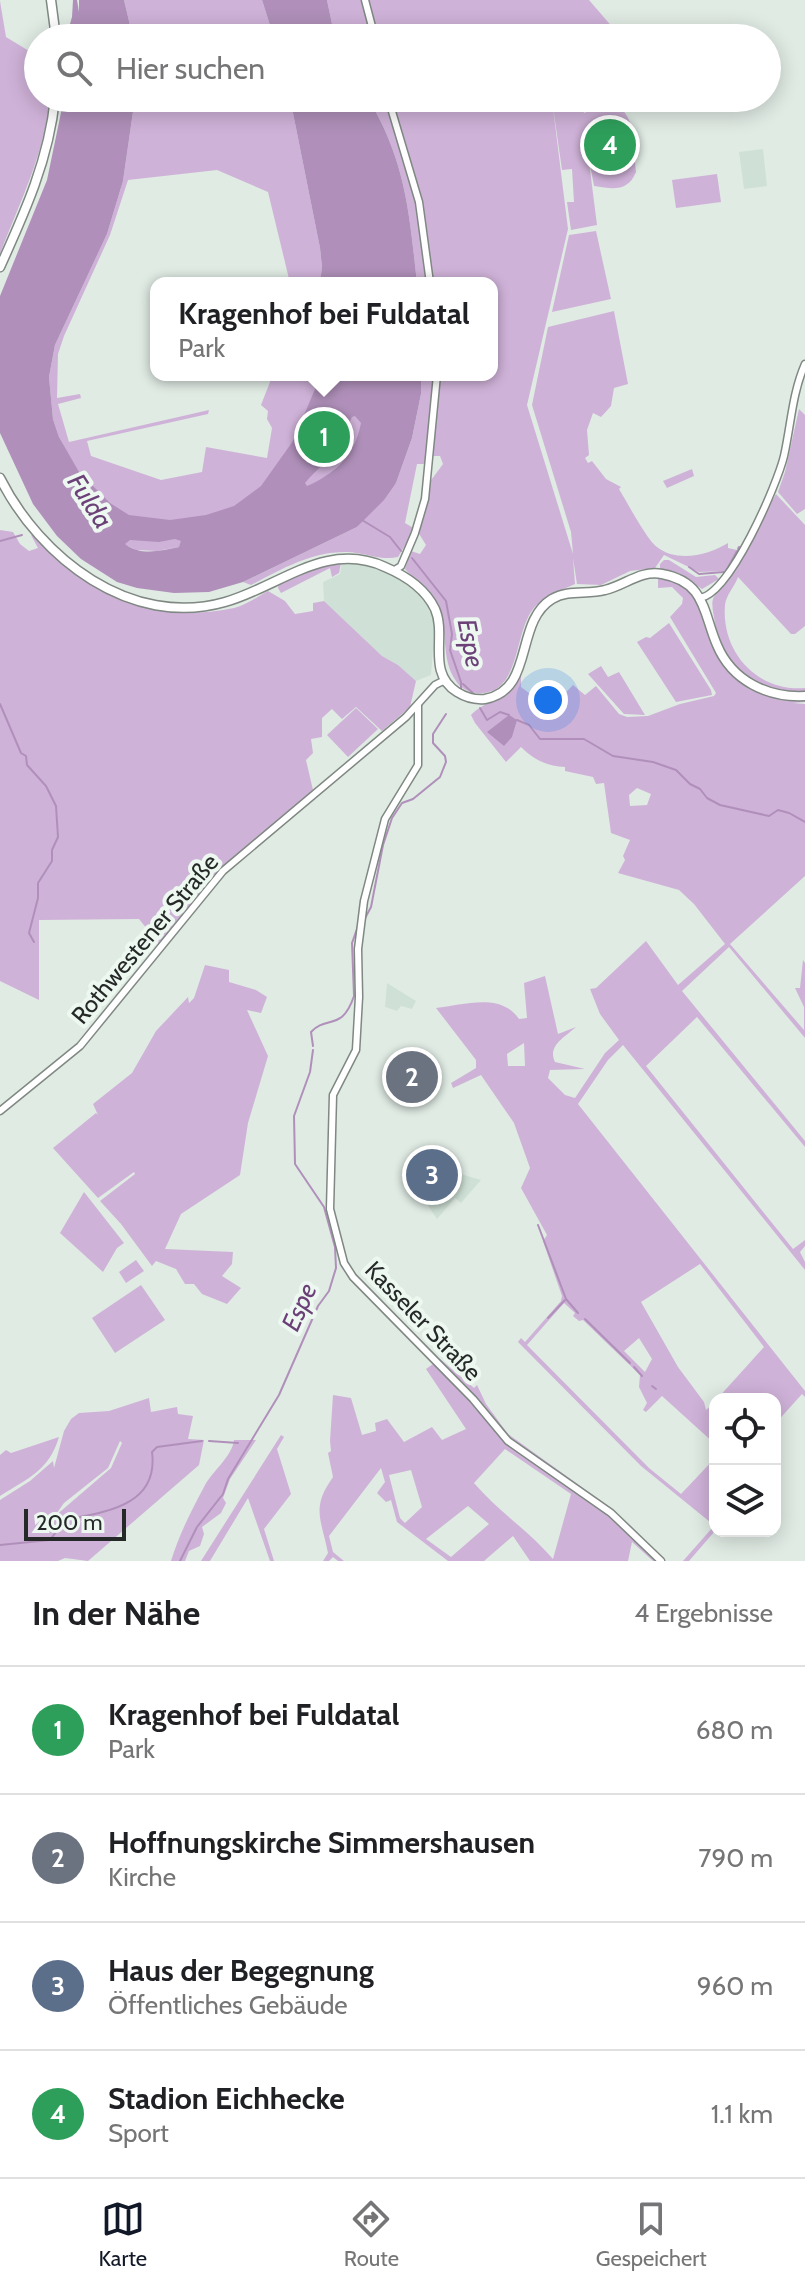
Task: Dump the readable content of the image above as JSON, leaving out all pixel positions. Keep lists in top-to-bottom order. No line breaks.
{"streets":{"street":["Rothwestener Straße","Kasseler Straße"]},"crossings":[["Rothwestener Straße","Kasseler Straße"]],"water":["Fulda","Espe"],"scale_bar":"200 m","page":{"search":"Hier suchen","pins":["4","1","2","3"],"popup":["Kragenhof bei Fuldatal","Park"],"scale":"200 m","heading":["In der Nähe","4 Ergebnisse"],"list":[{"mark":"1","name":"Kragenhof bei Fuldatal","note":"Park","value":"680 m"},{"mark":"2","name":"Hoffnungskirche Simmershausen","note":"Kirche","value":"790 m"},{"mark":"3","name":"Haus der Begegnung","note":"Öffentliches Gebäude","value":"960 m"},{"mark":"4","name":"Stadion Eichhecke","note":"Sport","value":"1.1 km"}],"nav":["Karte","Route","Gespeichert"]}}
